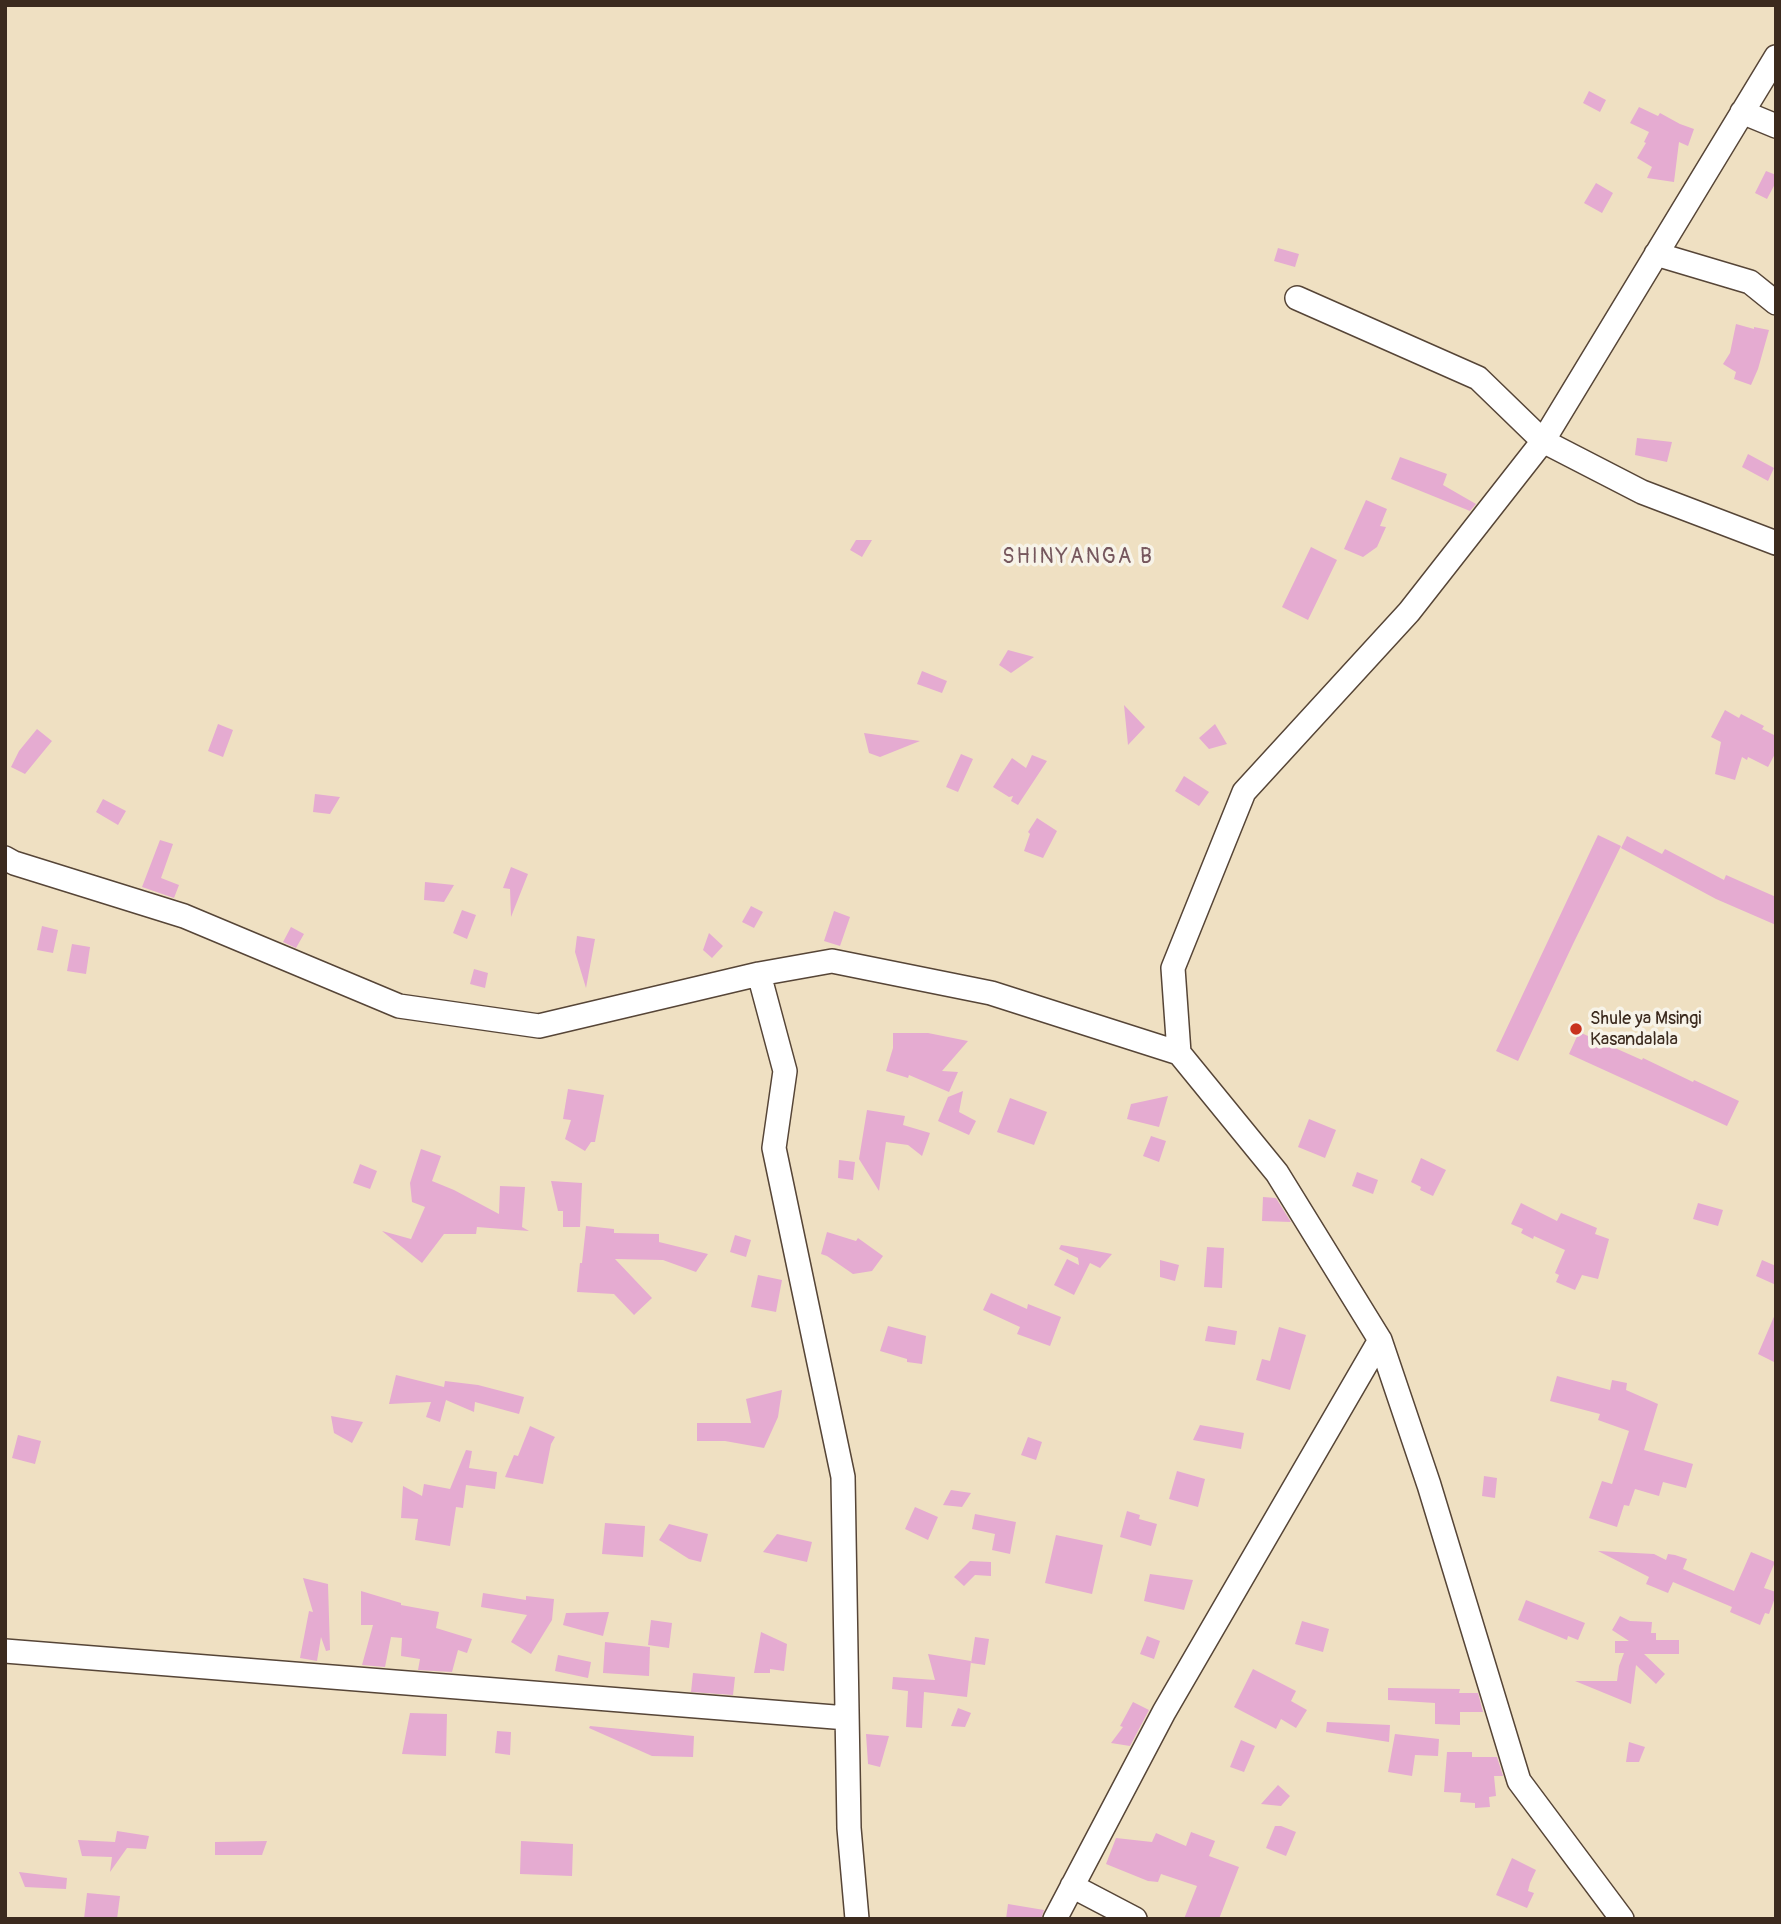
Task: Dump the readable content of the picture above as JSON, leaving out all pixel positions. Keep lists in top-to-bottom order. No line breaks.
{"districts":["SHINYANGA B"],"places":["Shule ya Msingi Kasandalala"]}
